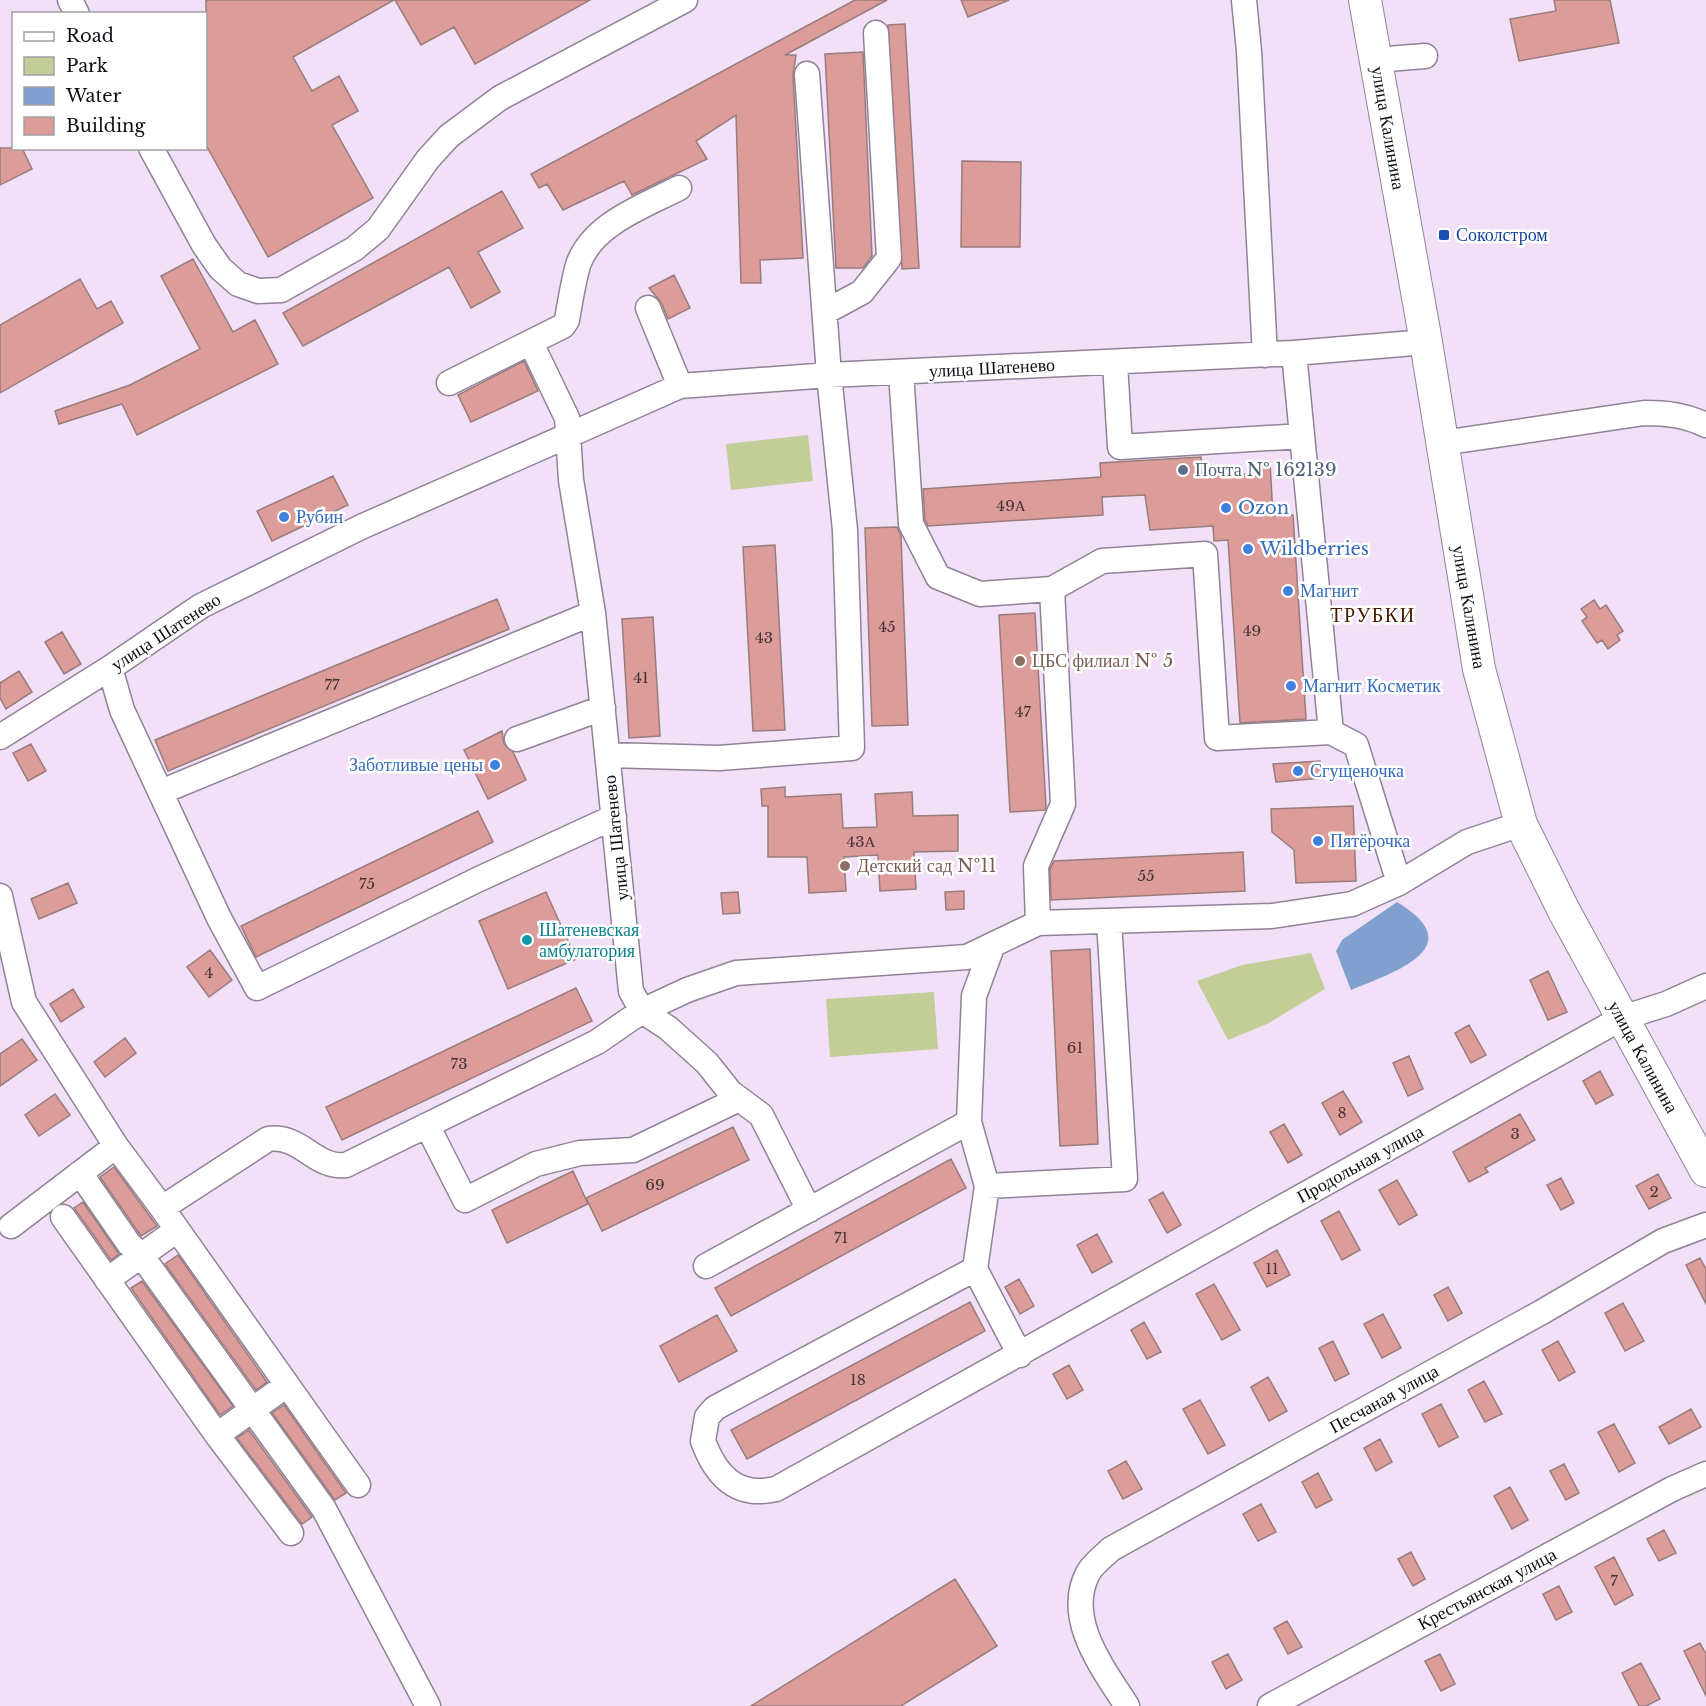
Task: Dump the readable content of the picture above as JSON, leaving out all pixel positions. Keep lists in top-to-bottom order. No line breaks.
{"streets":{"main road":["улица Калинина"],"street":["улица Шатенево","Продольная улица","Песчаная улица","Крестьянская улица"]},"crossings":[["улица Калинина","улица Шатенево"],["улица Калинина","Продольная улица"]],"districts":["ТРУБКИ"],"places":{"transit":["Соколстром"],"other":["Почта № 162139","Ozon","Рубин","Wildberries","Магнит","ЦБС филиал № 5","Магнит Косметик","Заботливые цены","Сгущеночка","Пятёрочка","Детский сад №11","Шатеневская амбулатория"]},"house_numbers":["49А","45","49","43","41","77","47","43А","55","75","4","61","73","8","3","69","2","71","11","18","7"],"legend":["Road","Park","Water","Building"]}
